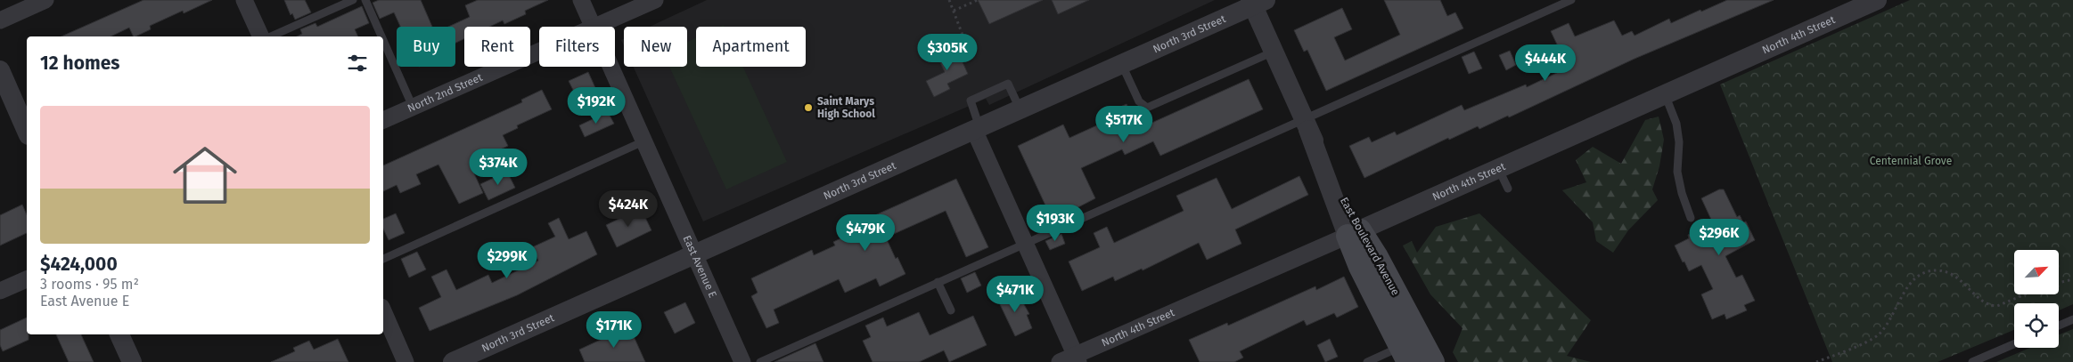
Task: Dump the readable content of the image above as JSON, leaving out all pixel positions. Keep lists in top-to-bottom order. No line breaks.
{"streets":{"main road":["East Boulevard Avenue"],"street":["North 3rd Street","North 4th Street","North 2nd Street","East Avenue E"]},"crossings":[["North 3rd Street","East Boulevard Avenue"],["North 3rd Street","East Avenue E"],["North 4th Street","East Boulevard Avenue"]],"parks":["Centennial Grove"],"places":["Saint Marys High School"],"north":"top right","page":{"chip":["Buy","Rent","Filters","New","Apartment"],"price":["$305K","$444K","$192K","$517K","$374K","$424K","$193K","$479K","$296K","$299K","$471K","$171K"],"heading":"12 homes","list":[{"name":"$424,000","note":"3 rooms · 95 m² · East Avenue E"}]}}
